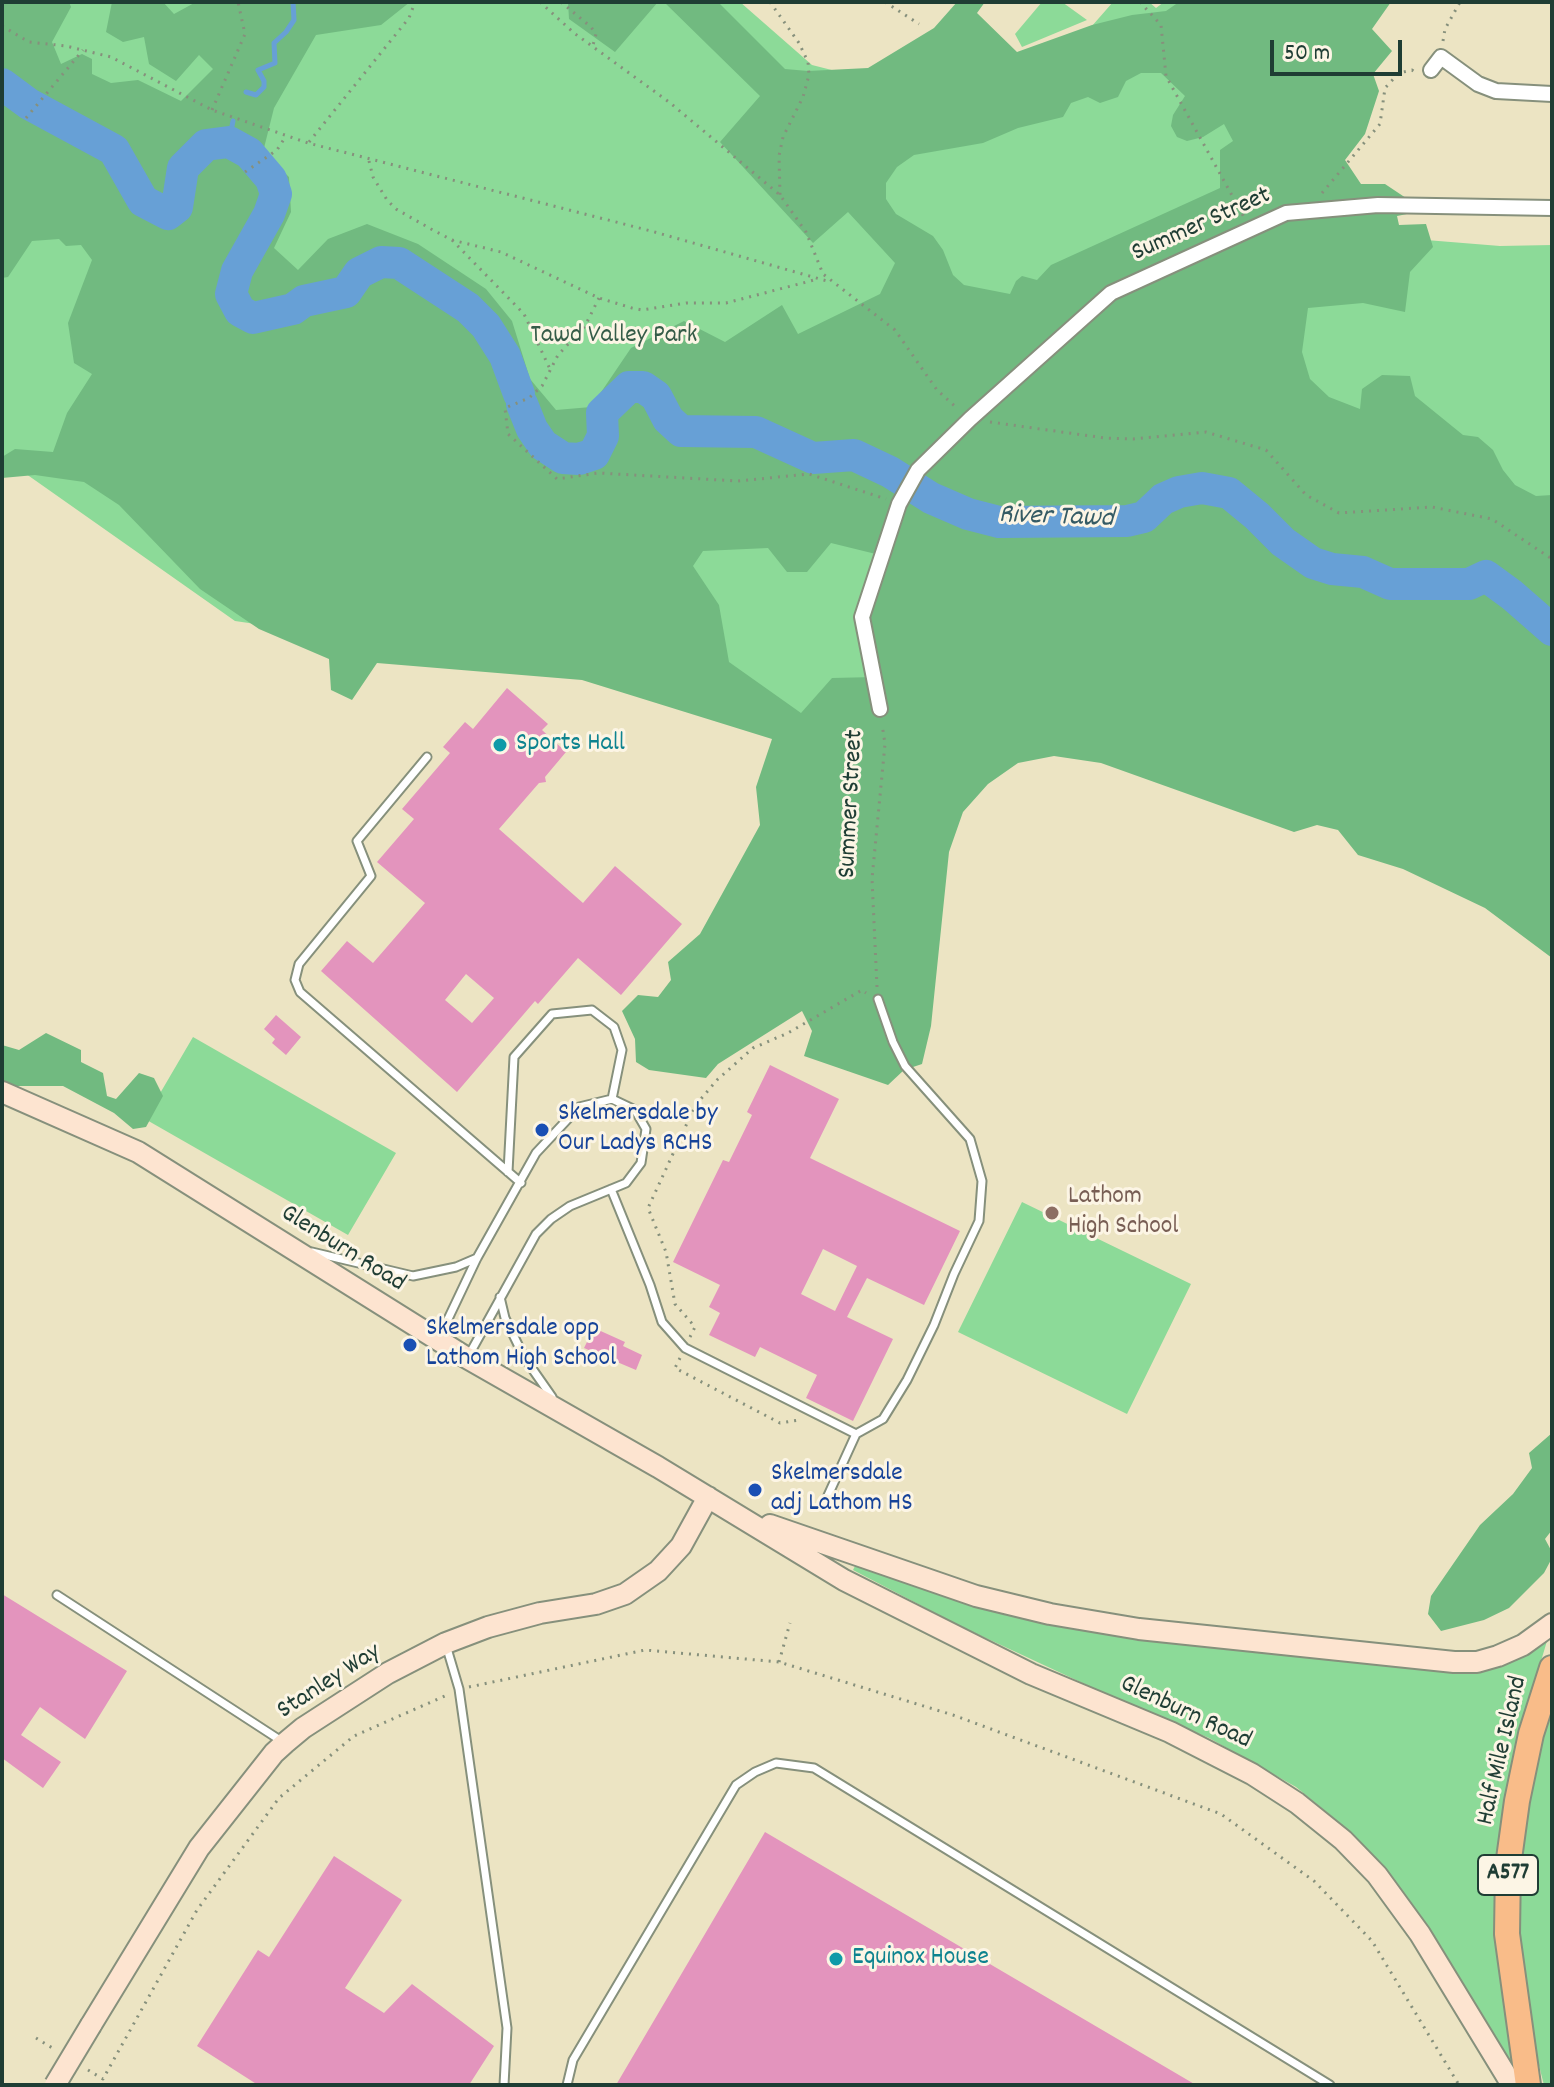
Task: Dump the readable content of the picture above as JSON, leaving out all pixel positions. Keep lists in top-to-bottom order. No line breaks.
{"streets":{"main road":["Half Mile Island","A577"],"street":["Summer Street","Glenburn Road","Stanley Way"]},"crossings":[["Glenburn Road","Stanley Way"]],"water":["River Tawd"],"parks":["Tawd Valley Park"],"places":["Sports Hall","Skelmersdale by Our Ladys RCHS","Lathom High School","Skelmersdale opp Lathom High School","Skelmersdale adj Lathom HS","Equinox House"],"scale_bar":"50 m"}
